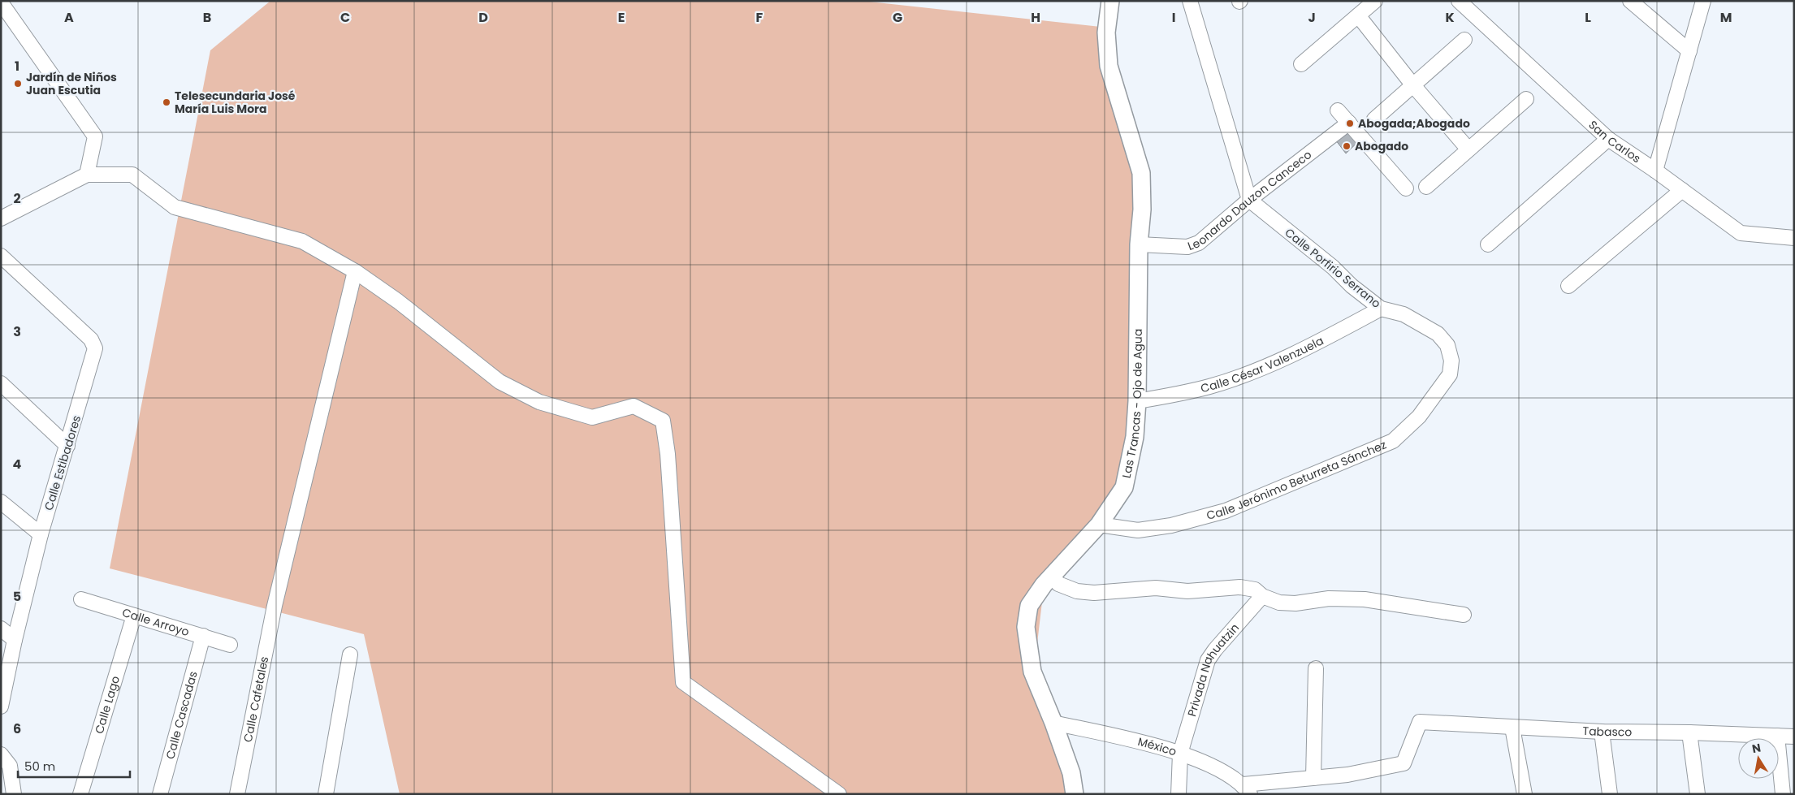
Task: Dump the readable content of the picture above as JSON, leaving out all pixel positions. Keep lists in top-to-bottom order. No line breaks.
{"streets":{"street":["San Carlos","Leonardo Dauzon Canceco","Calle Porfirio Serrano","Calle César Valenzuela","Las Trancas - Ojo de Agua","Calle Estibadores","Calle Jerónimo Beturreta Sánchez","Calle Arroyo","Privada Nahuatzin","Calle Cafetales","Calle Lago","Calle Cascadas","Tabasco","México"]},"crossings":[["Leonardo Dauzon Canceco","Calle Porfirio Serrano"],["Leonardo Dauzon Canceco","Las Trancas - Ojo de Agua"],["Calle Porfirio Serrano","Calle César Valenzuela"],["Calle Porfirio Serrano","Calle Jerónimo Beturreta Sánchez"],["Calle César Valenzuela","Las Trancas - Ojo de Agua"],["Las Trancas - Ojo de Agua","Calle Jerónimo Beturreta Sánchez"],["Las Trancas - Ojo de Agua","México"],["Calle Arroyo","Calle Lago"],["Calle Arroyo","Calle Cascadas"],["Privada Nahuatzin","México"]],"places":["Jardín de Niños Juan Escutia","Telesecundaria José María Luis Mora","Abogada;Abogado","Abogado"],"scale_bar":"50 m","north":"top","grid":{"columns":["A","B","C","D","E","F","G","H","I","J","K","L","M"],"rows":["1","2","3","4","5","6"]}}
